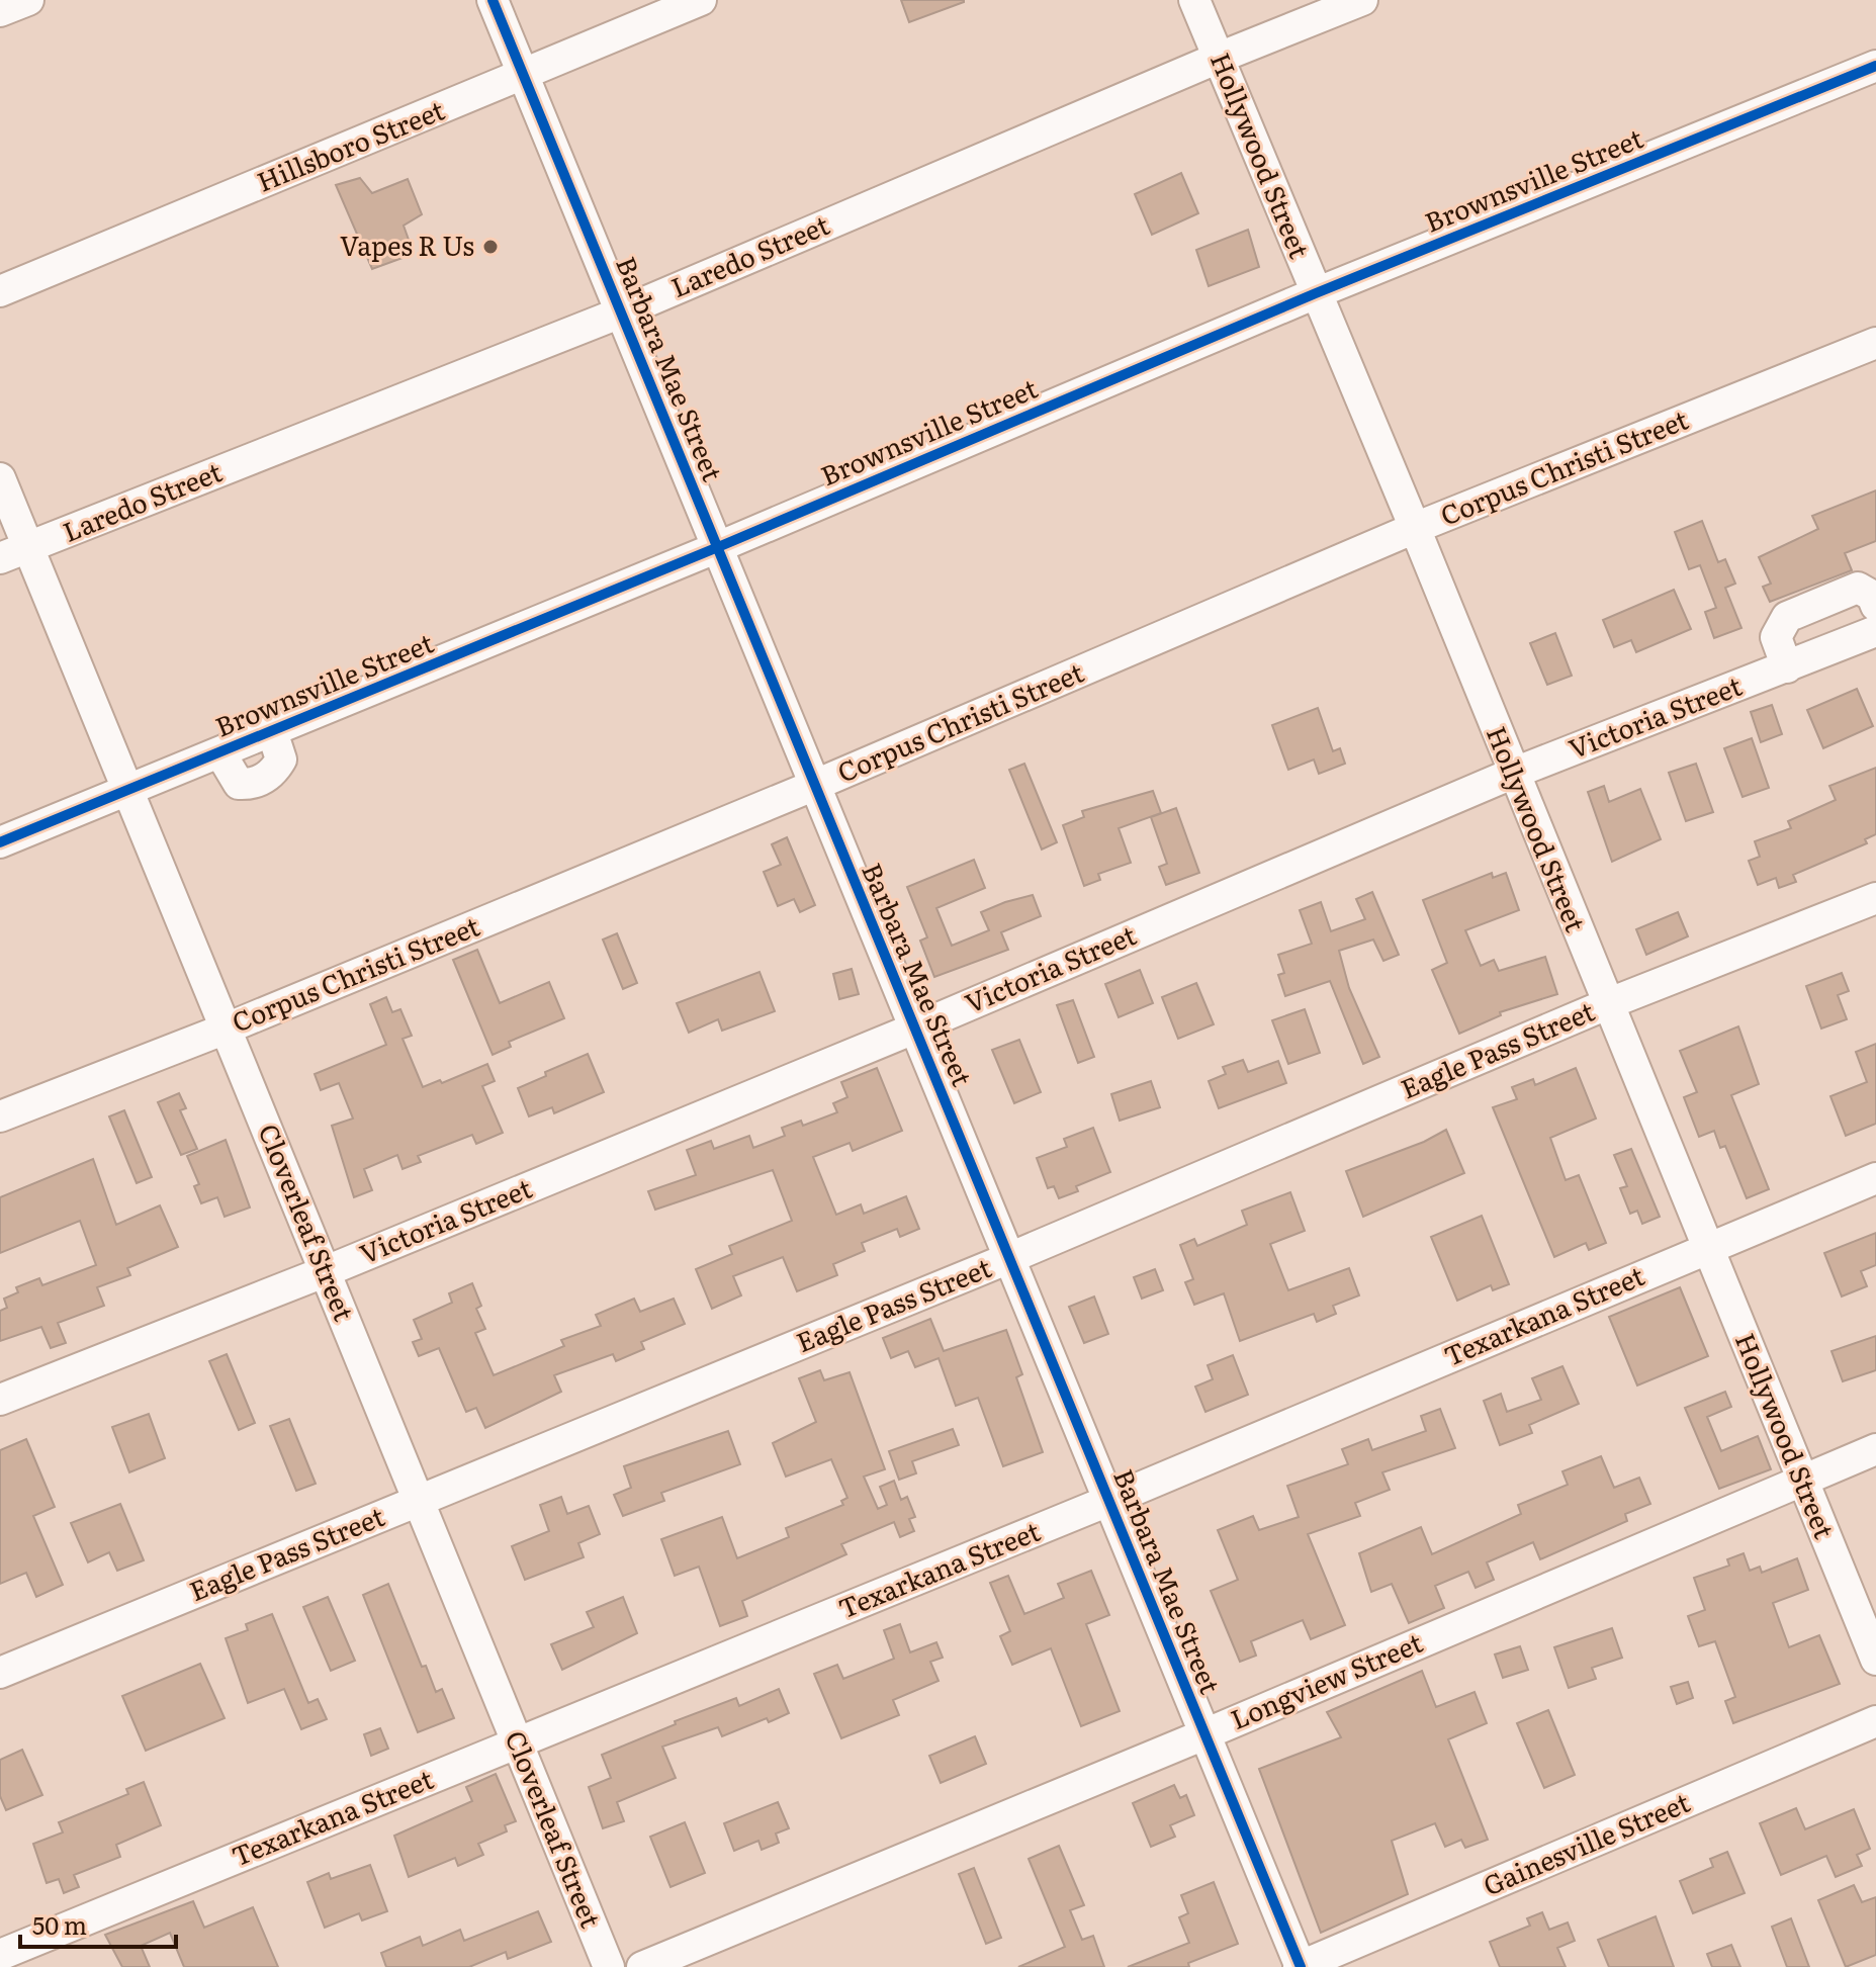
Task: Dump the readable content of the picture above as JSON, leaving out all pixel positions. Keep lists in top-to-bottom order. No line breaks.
{"streets":{"street":["Hillsboro Street","Hollywood Street","Brownsville Street","Laredo Street","Barbara Mae Street","Corpus Christi Street","Victoria Street","Eagle Pass Street","Cloverleaf Street","Texarkana Street","Longview Street","Gainesville Street"]},"crossings":[["Hillsboro Street","Barbara Mae Street"],["Hollywood Street","Brownsville Street"],["Hollywood Street","Laredo Street"],["Hollywood Street","Corpus Christi Street"],["Hollywood Street","Victoria Street"],["Hollywood Street","Eagle Pass Street"],["Hollywood Street","Texarkana Street"],["Hollywood Street","Longview Street"],["Brownsville Street","Barbara Mae Street"],["Brownsville Street","Cloverleaf Street"],["Laredo Street","Barbara Mae Street"],["Laredo Street","Cloverleaf Street"],["Barbara Mae Street","Corpus Christi Street"],["Barbara Mae Street","Victoria Street"],["Barbara Mae Street","Eagle Pass Street"],["Barbara Mae Street","Texarkana Street"],["Barbara Mae Street","Longview Street"],["Barbara Mae Street","Gainesville Street"],["Corpus Christi Street","Cloverleaf Street"],["Victoria Street","Cloverleaf Street"],["Eagle Pass Street","Cloverleaf Street"],["Cloverleaf Street","Texarkana Street"]],"places":["Vapes R Us"],"scale_bar":"50 m"}
